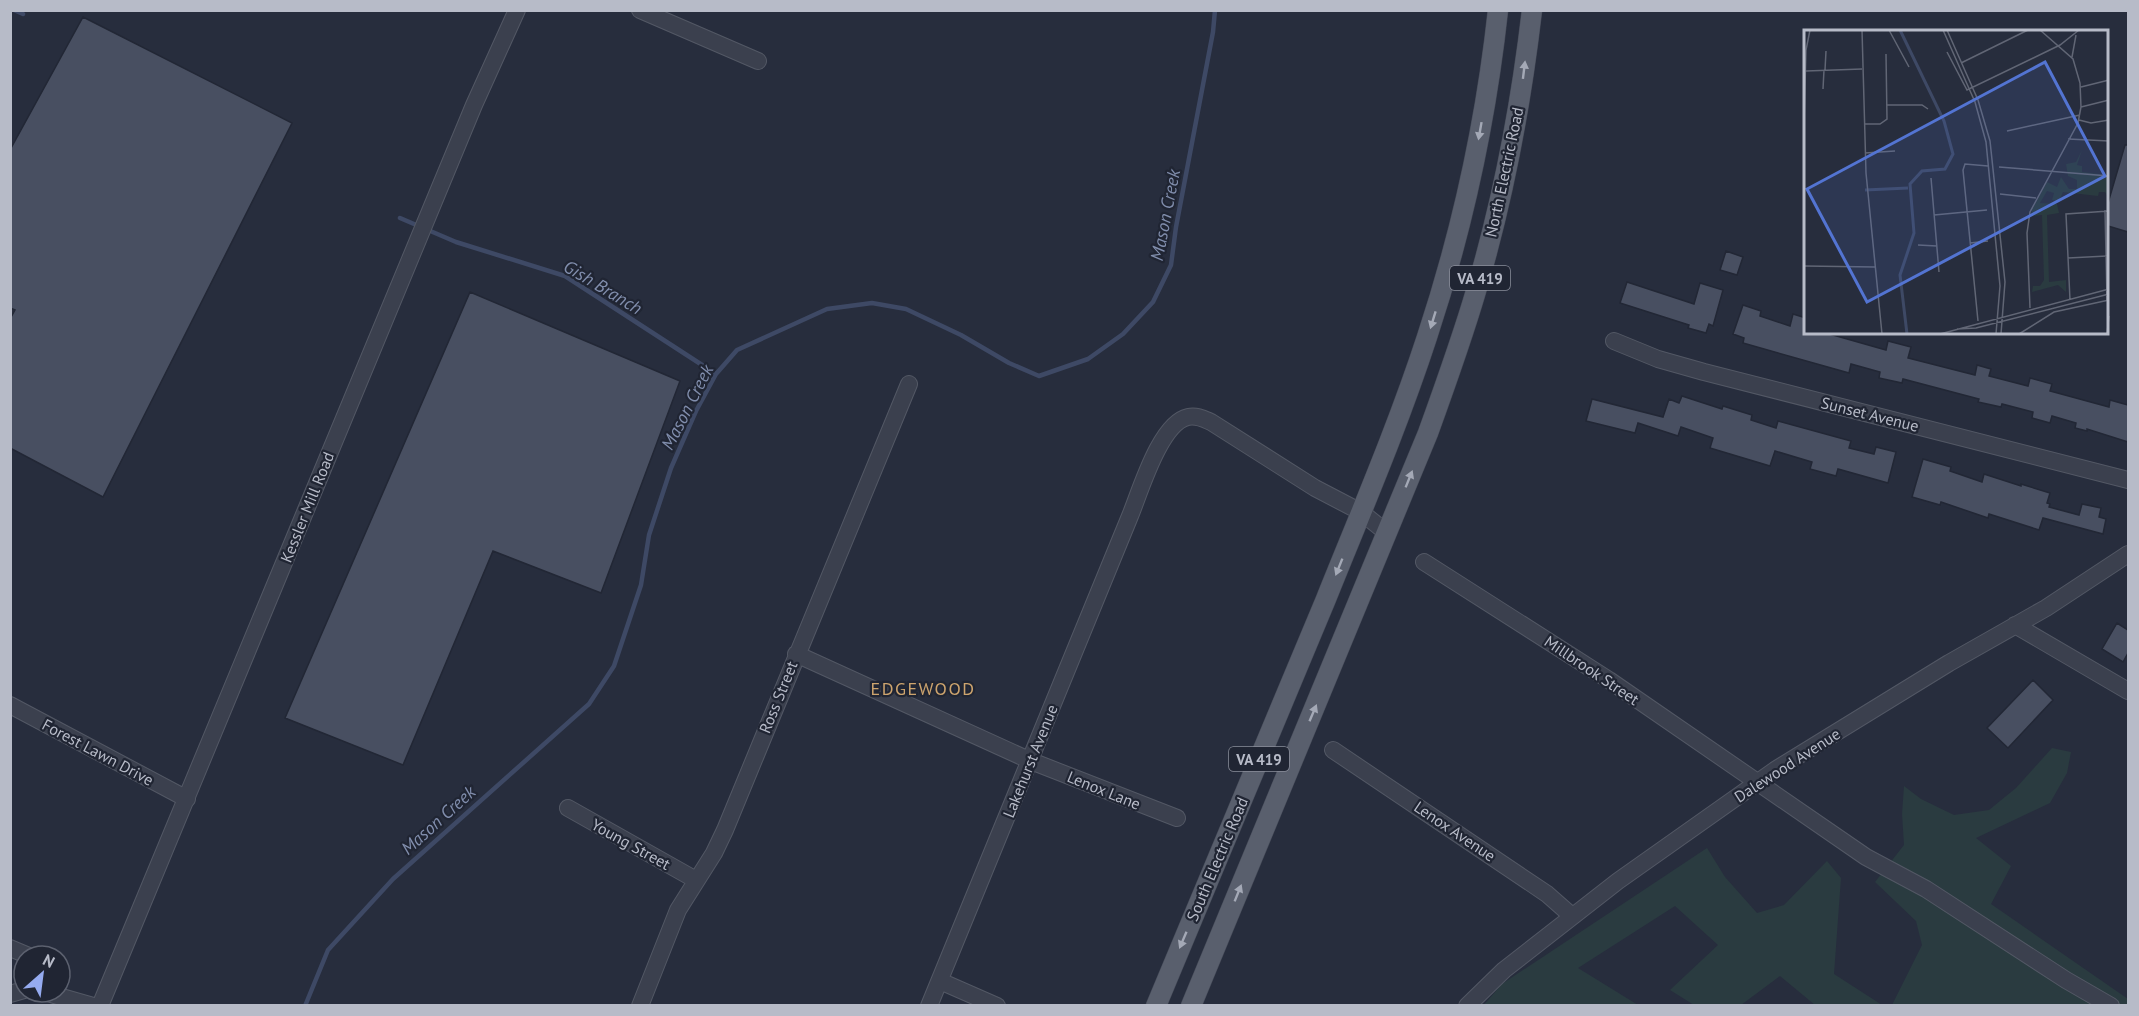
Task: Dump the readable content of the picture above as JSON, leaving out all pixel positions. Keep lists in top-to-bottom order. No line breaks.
{"streets":{"main road":["North Electric Road","VA 419","South Electric Road"],"street":["Sunset Avenue","Kessler Mill Road","Millbrook Street","Ross Street","Forest Lawn Drive","Lakehurst Avenue","Dalewood Avenue","Lenox Lane","Lenox Avenue","Young Street"]},"crossings":[["North Electric Road","Lakehurst Avenue"],["North Electric Road","South Electric Road"],["Kessler Mill Road","Forest Lawn Drive"],["Millbrook Street","Dalewood Avenue"],["Ross Street","Young Street"],["Lakehurst Avenue","Lenox Lane"],["Lakehurst Avenue","South Electric Road"],["Dalewood Avenue","Lenox Avenue"]],"districts":["EDGEWOOD"],"water":["Mason Creek","Gish Branch"],"north":"top right"}
